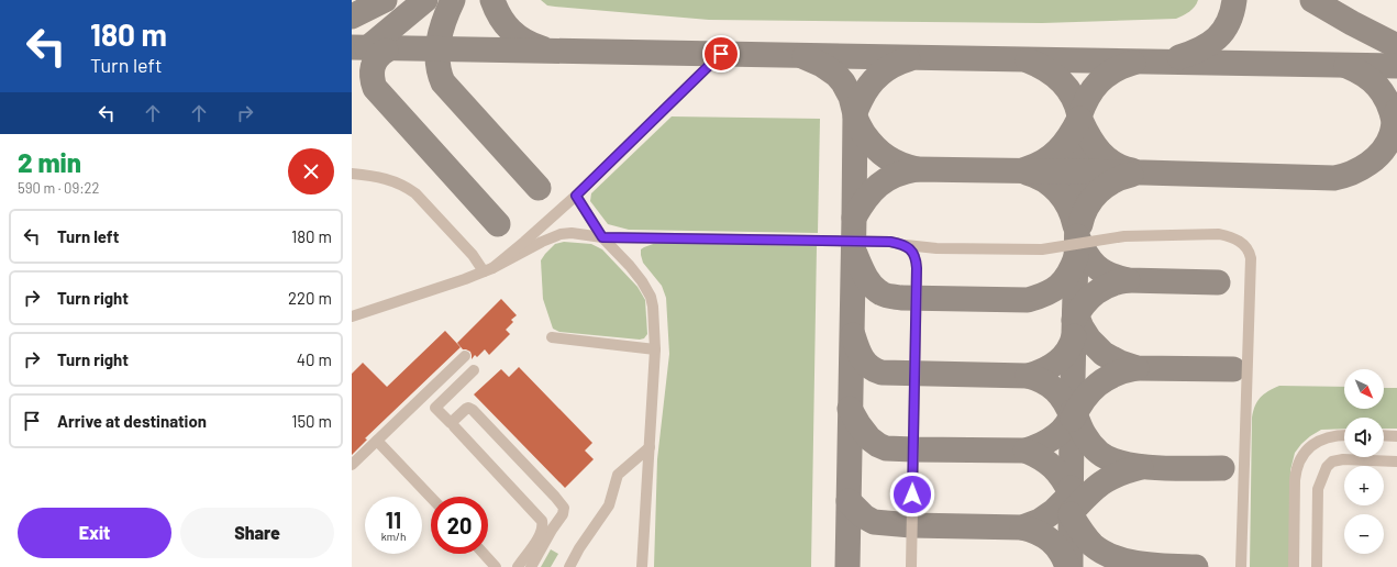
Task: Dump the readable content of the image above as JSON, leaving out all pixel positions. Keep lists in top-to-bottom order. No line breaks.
{"north":"bottom right","page":{"turn":["180 m","Turn left"],"heading":["2 min","590 m · 09:22"],"list":[{"name":"Turn left","value":"180 m"},{"name":"Turn right","value":"220 m"},{"name":"Turn right","value":"40 m"},{"name":"Arrive at destination","value":"150 m"}],"map_buttons":["+","−"],"speed":"11 km/h","limit":"20","buttons":["Exit","Share"]}}
